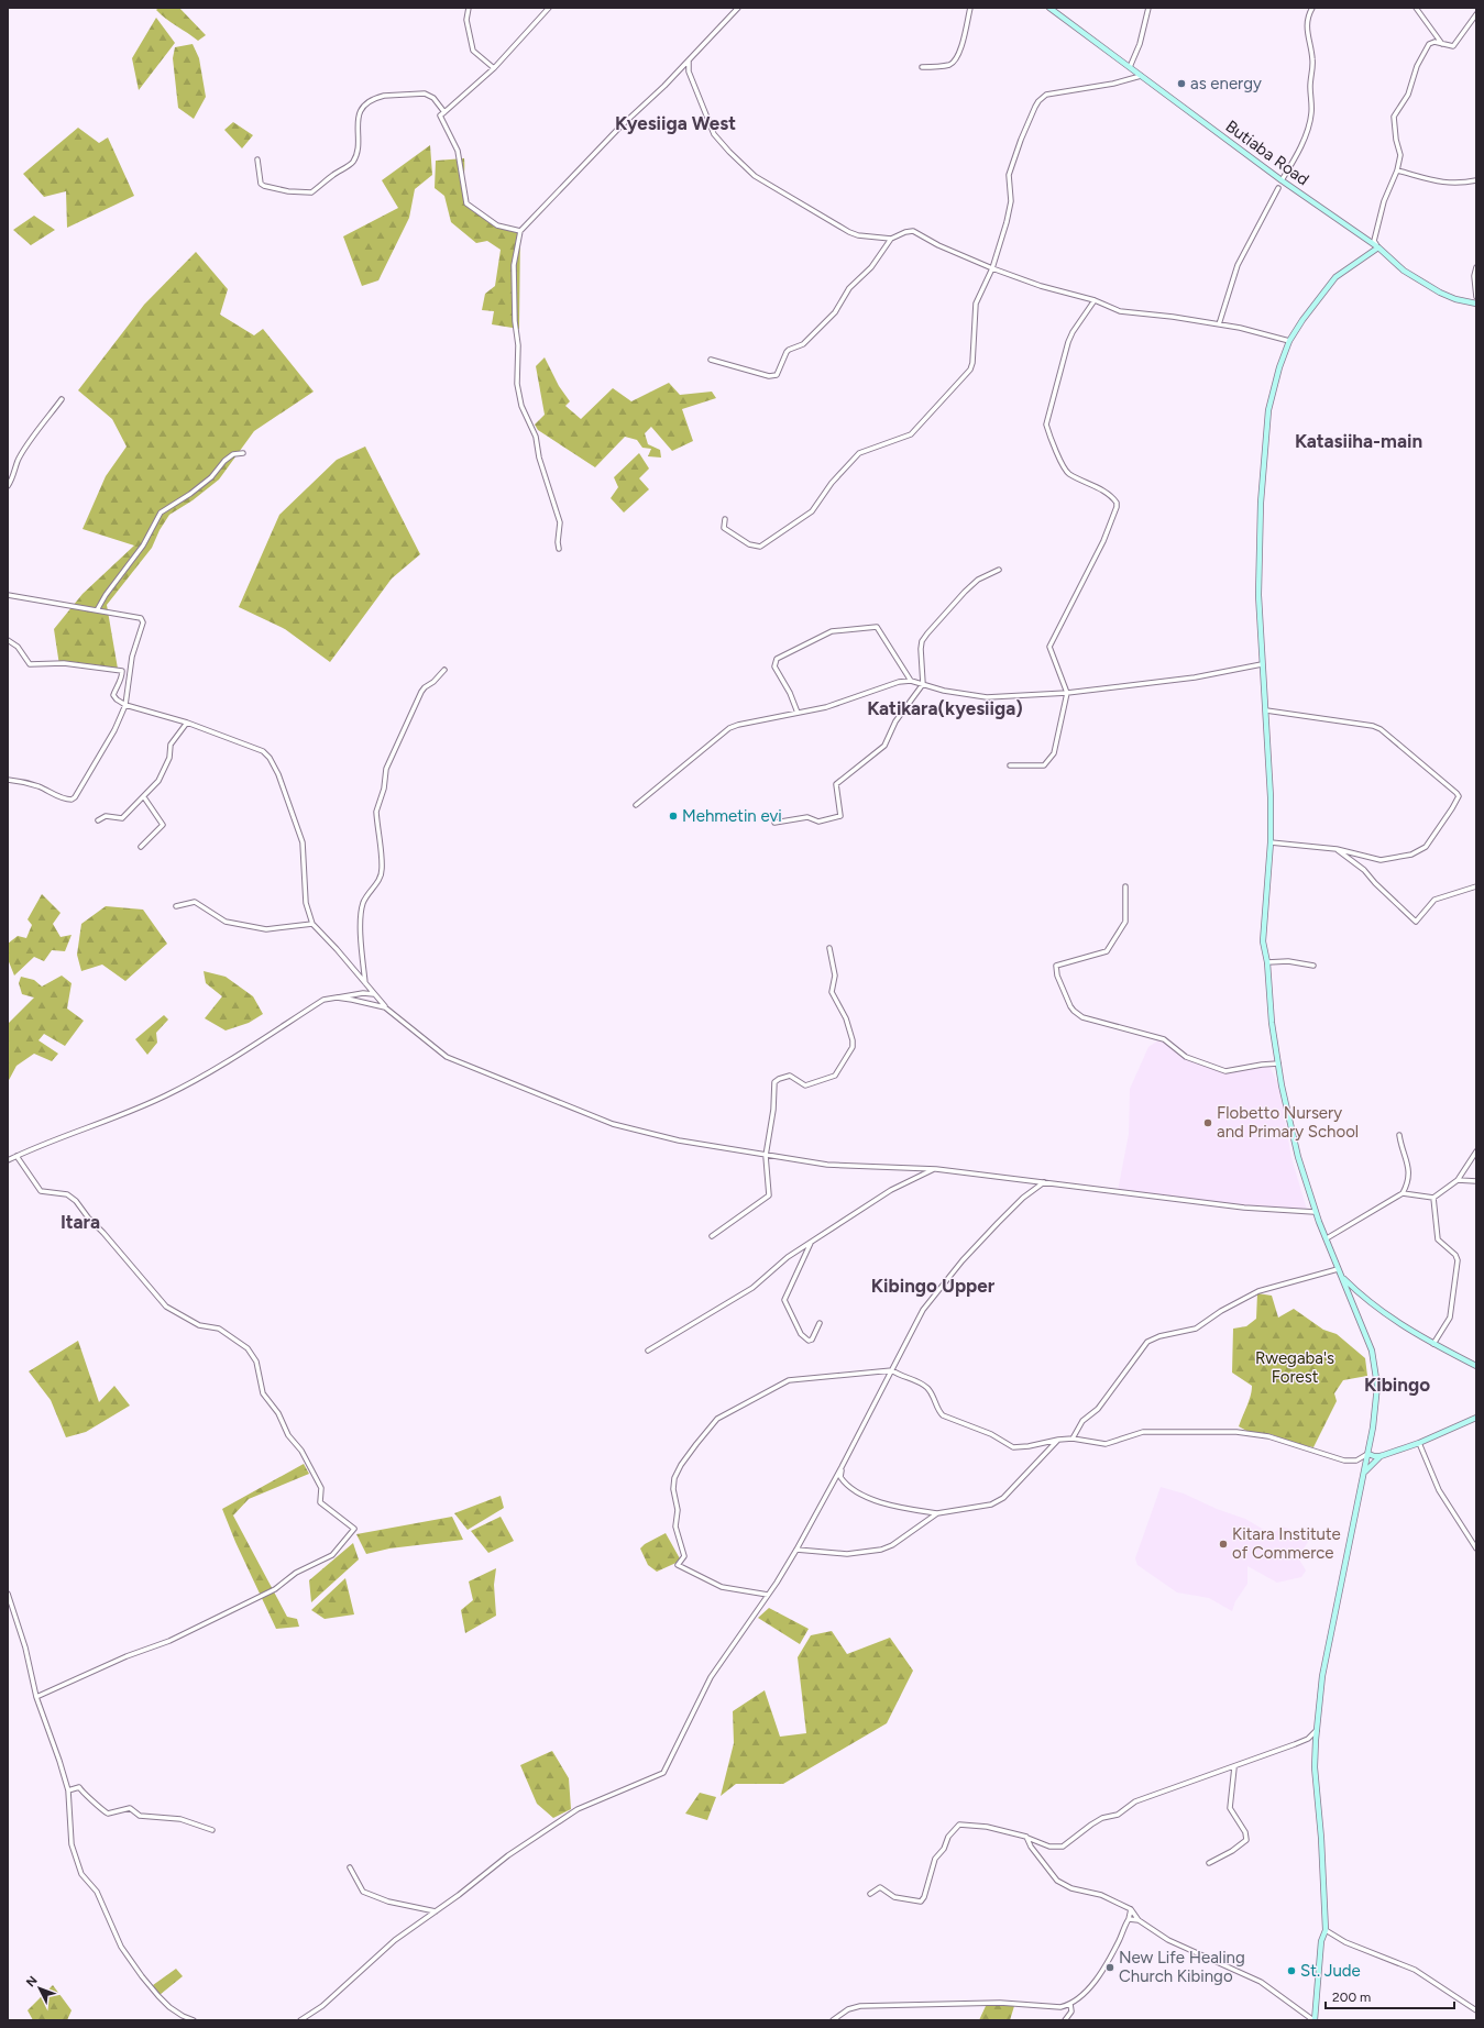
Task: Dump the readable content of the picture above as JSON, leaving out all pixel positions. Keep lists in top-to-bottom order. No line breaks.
{"streets":{"main road":["Butiaba Road"]},"districts":["Kyesiiga West","Katasiiha-main","Katikara(kyesiiga)","Itara","Kibingo Upper","Kibingo"],"parks":["Rwegaba's Forest"],"places":["as energy","Mehmetin evi","Flobetto Nursery and Primary School","Kitara Institute of Commerce","New Life Healing Church Kibingo","St. Jude"],"scale_bar":"200 m","north":"top left"}
